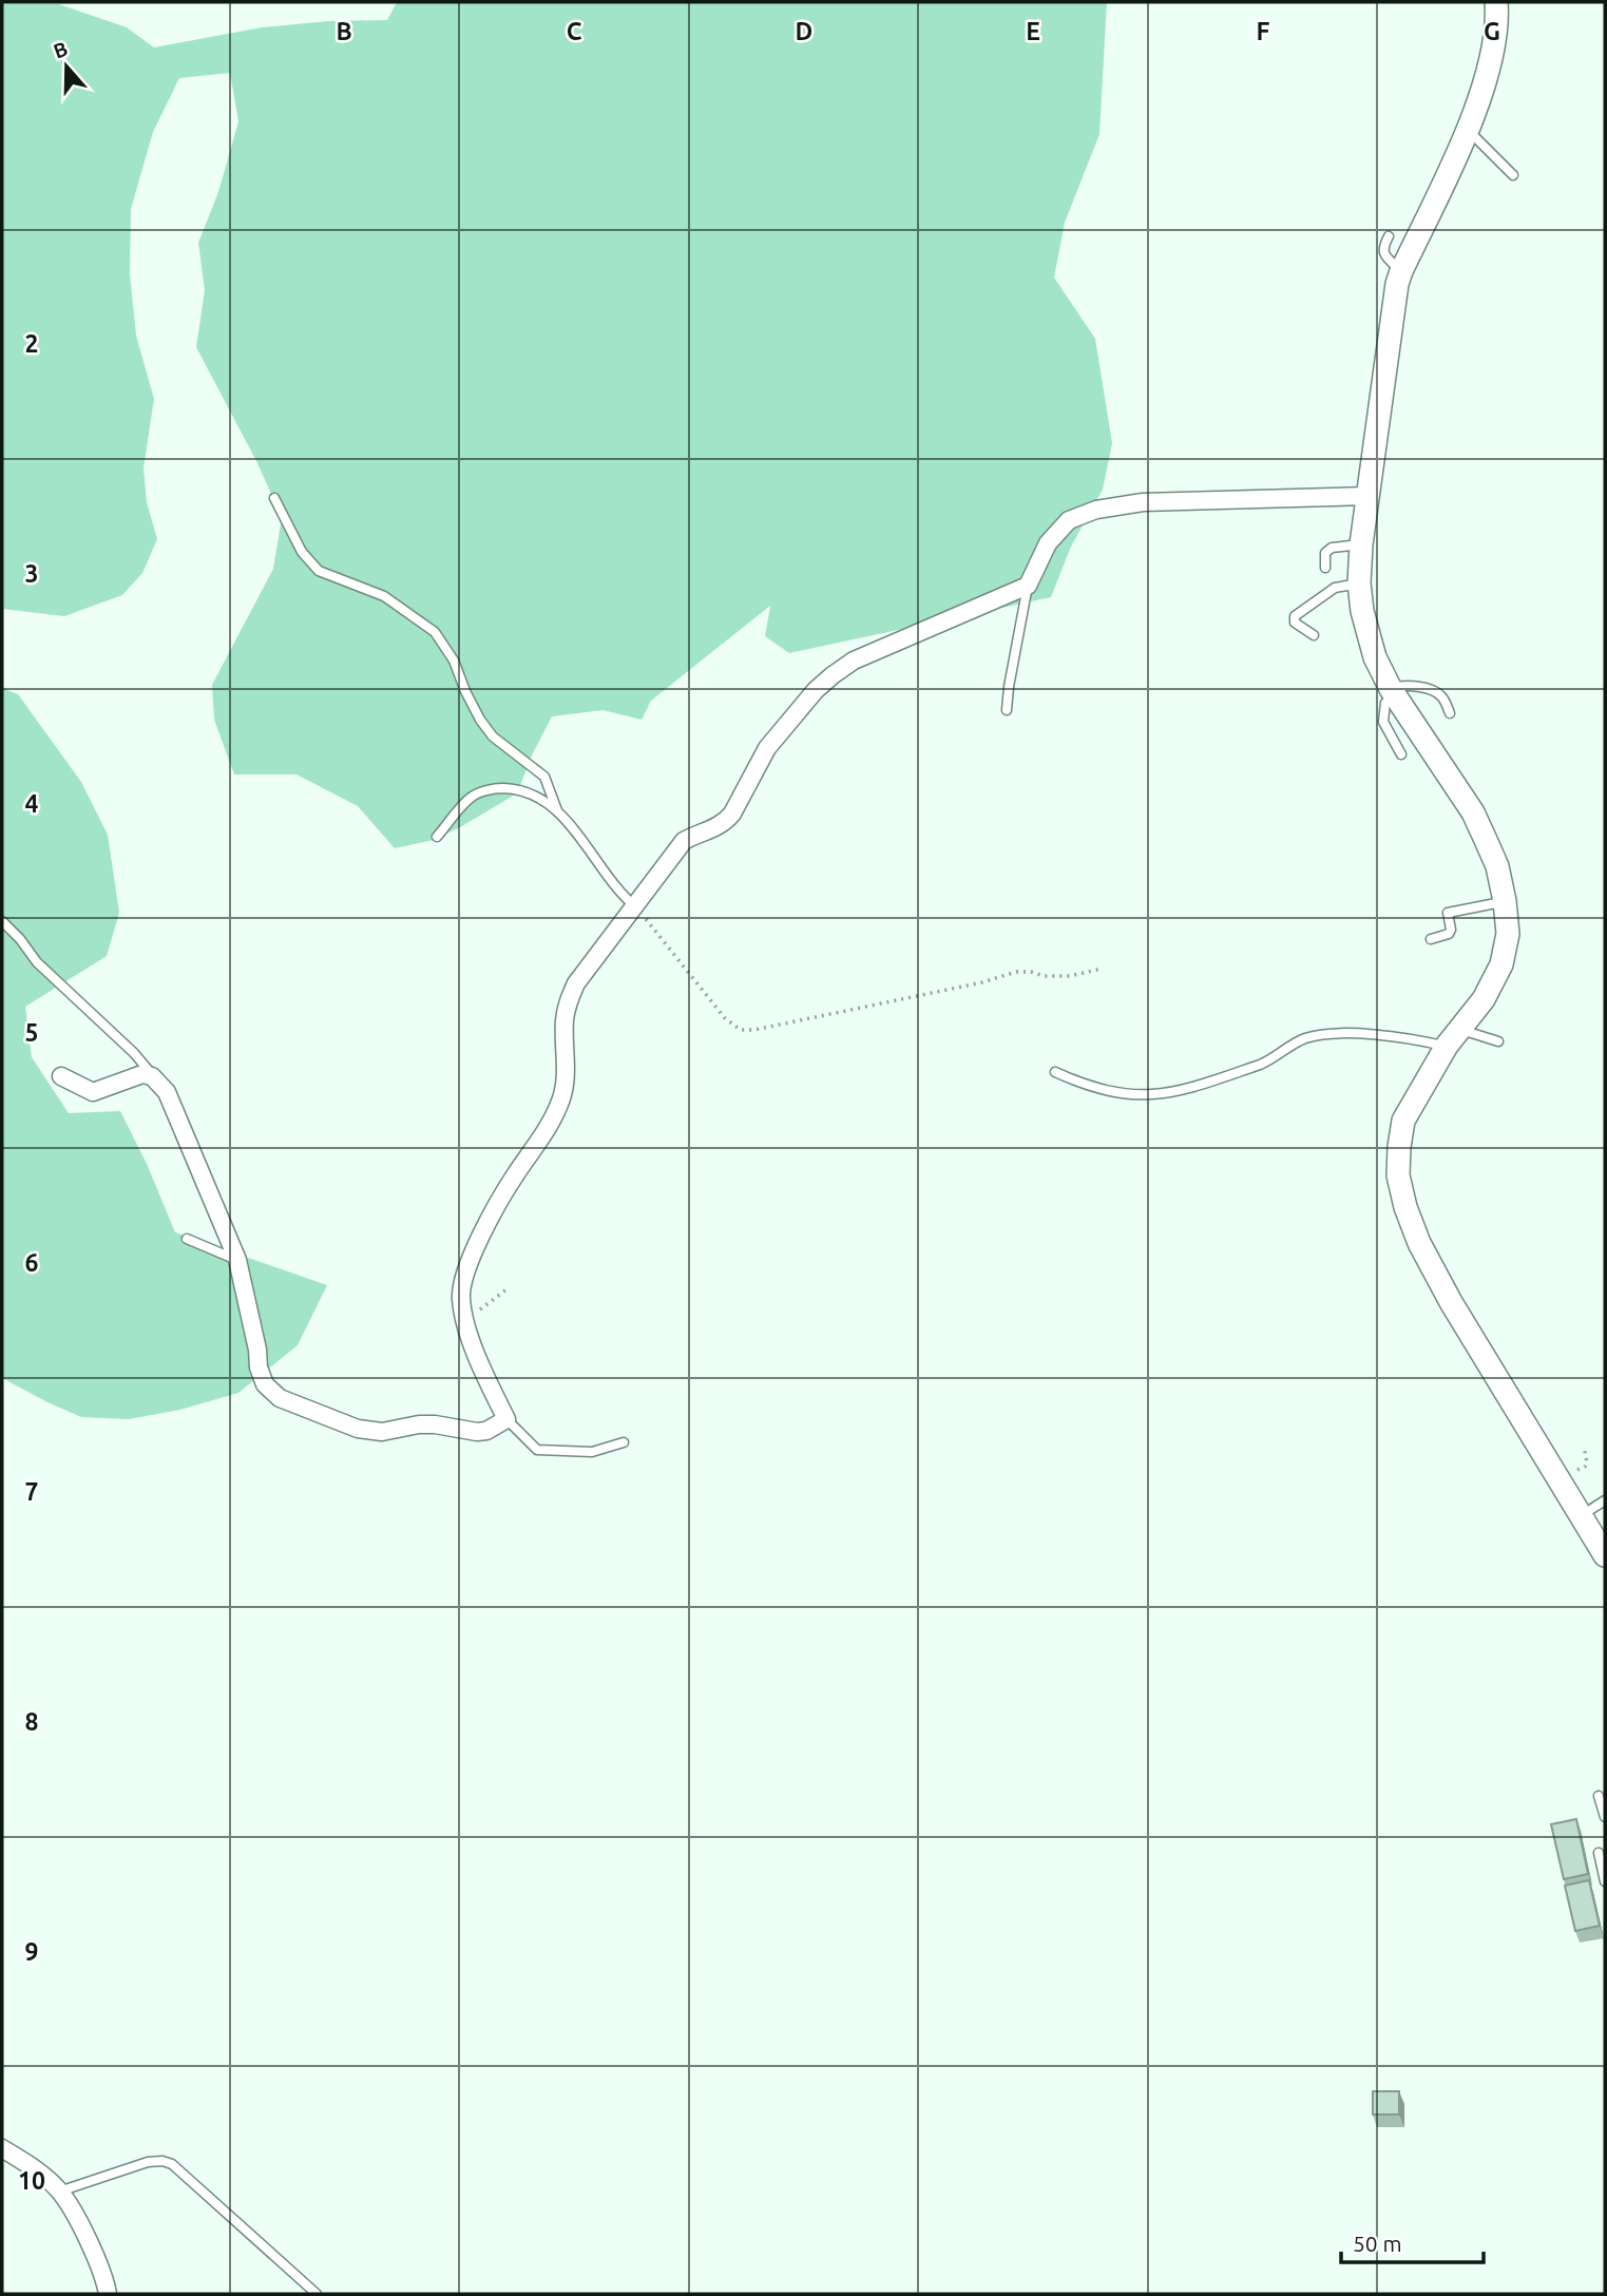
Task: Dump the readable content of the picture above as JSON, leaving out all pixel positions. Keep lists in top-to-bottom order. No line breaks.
{"scale_bar":"50 m","north":"top","grid":{"columns":["B","C","D","E","F","G"],"rows":["2","3","4","5","6","7","8","9","10"]}}
